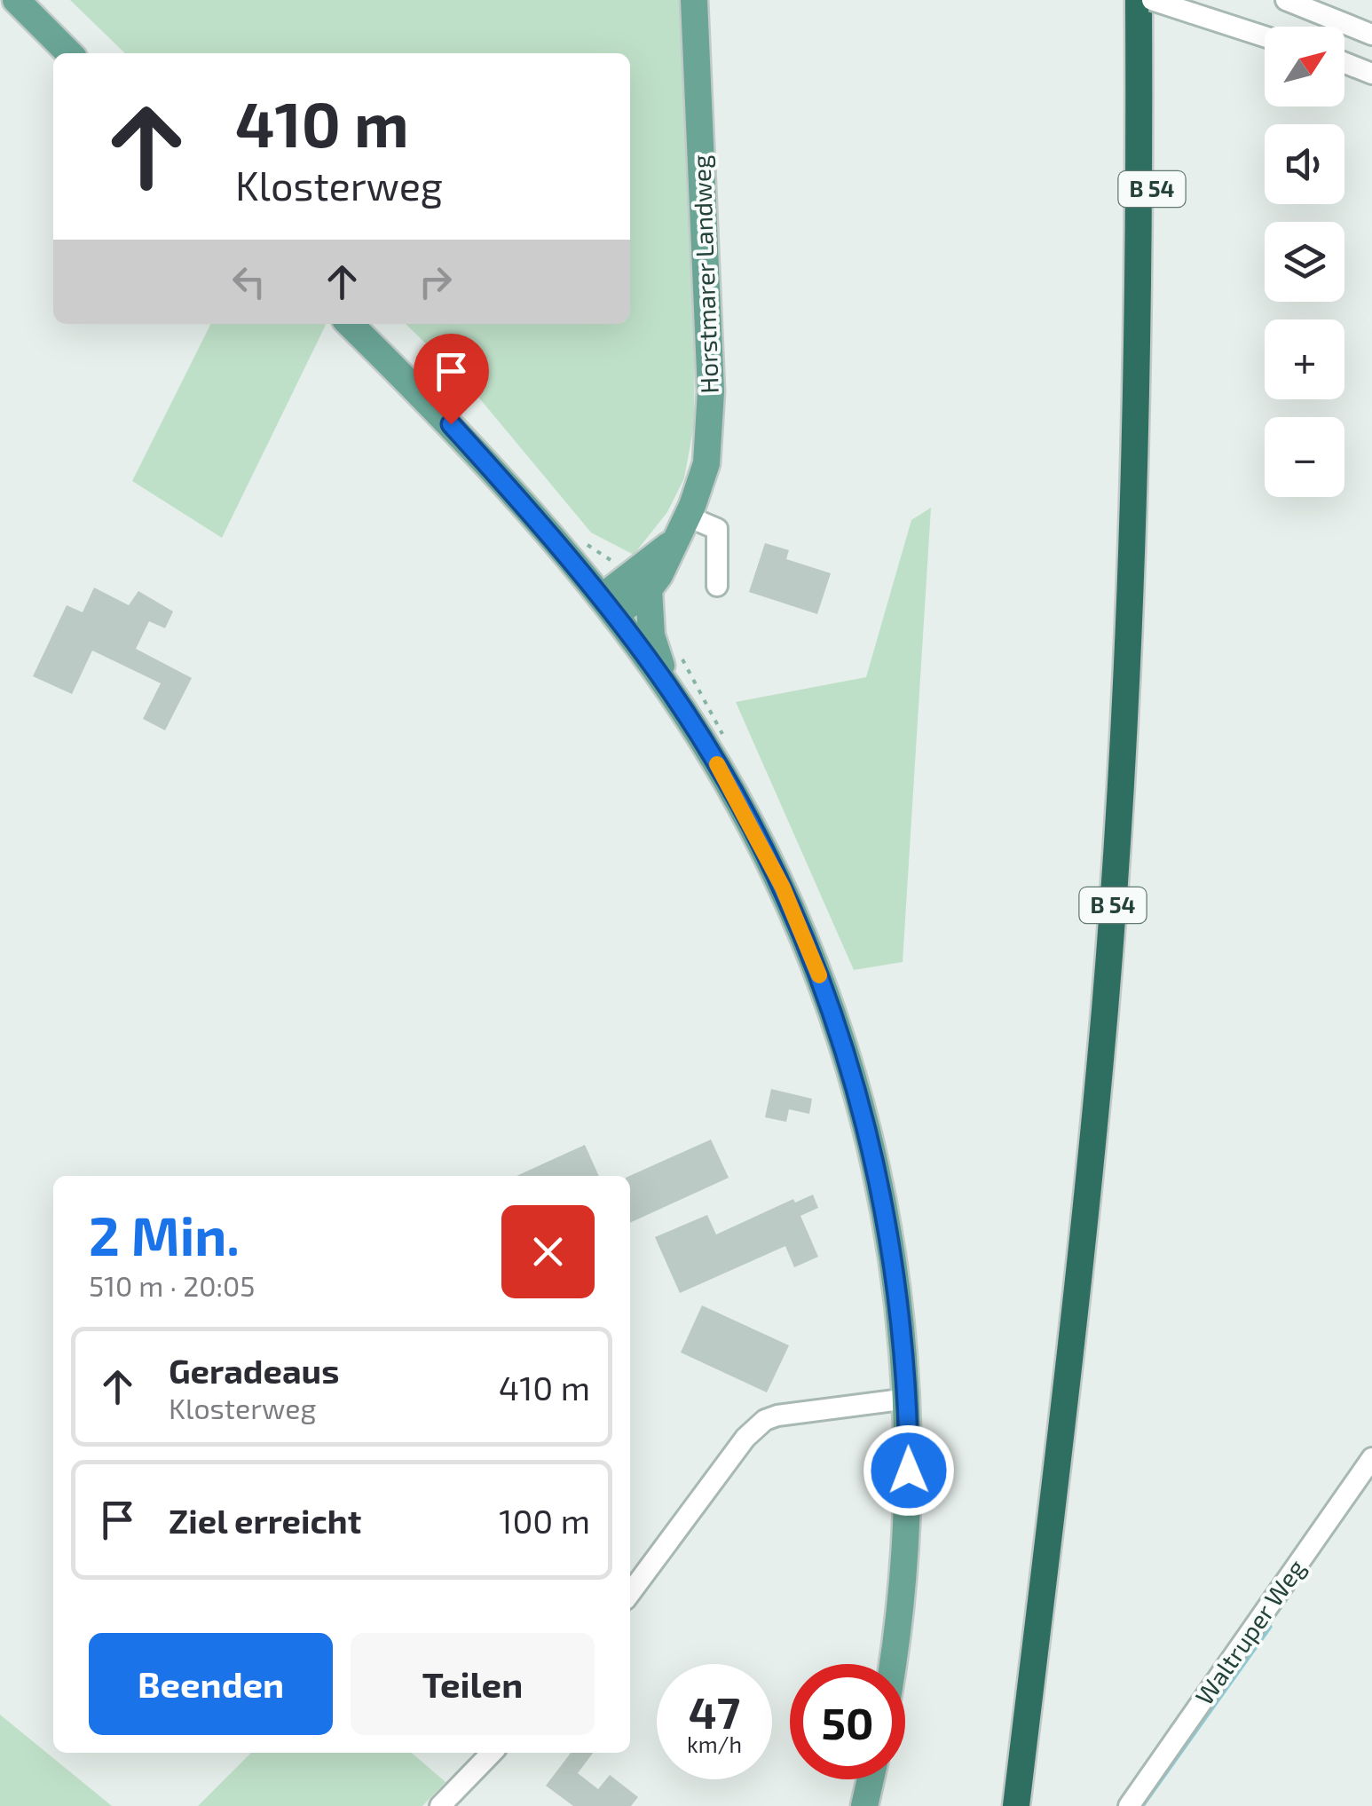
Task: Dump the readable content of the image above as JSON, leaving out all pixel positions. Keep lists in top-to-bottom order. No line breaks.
{"streets":{"highway":["B 54"],"main road":["Horstmarer Landweg"],"street":["Waltruper Weg"]},"north":"top right","page":{"map_buttons":["+","−"],"turn":["410 m","Klosterweg"],"heading":["2 Min.","510 m · 20:05"],"list":[{"name":"Geradeaus","note":"Klosterweg","value":"410 m"},{"name":"Ziel erreicht","value":"100 m"}],"buttons":["Beenden","Teilen"],"speed":"47 km/h","limit":"50"}}
